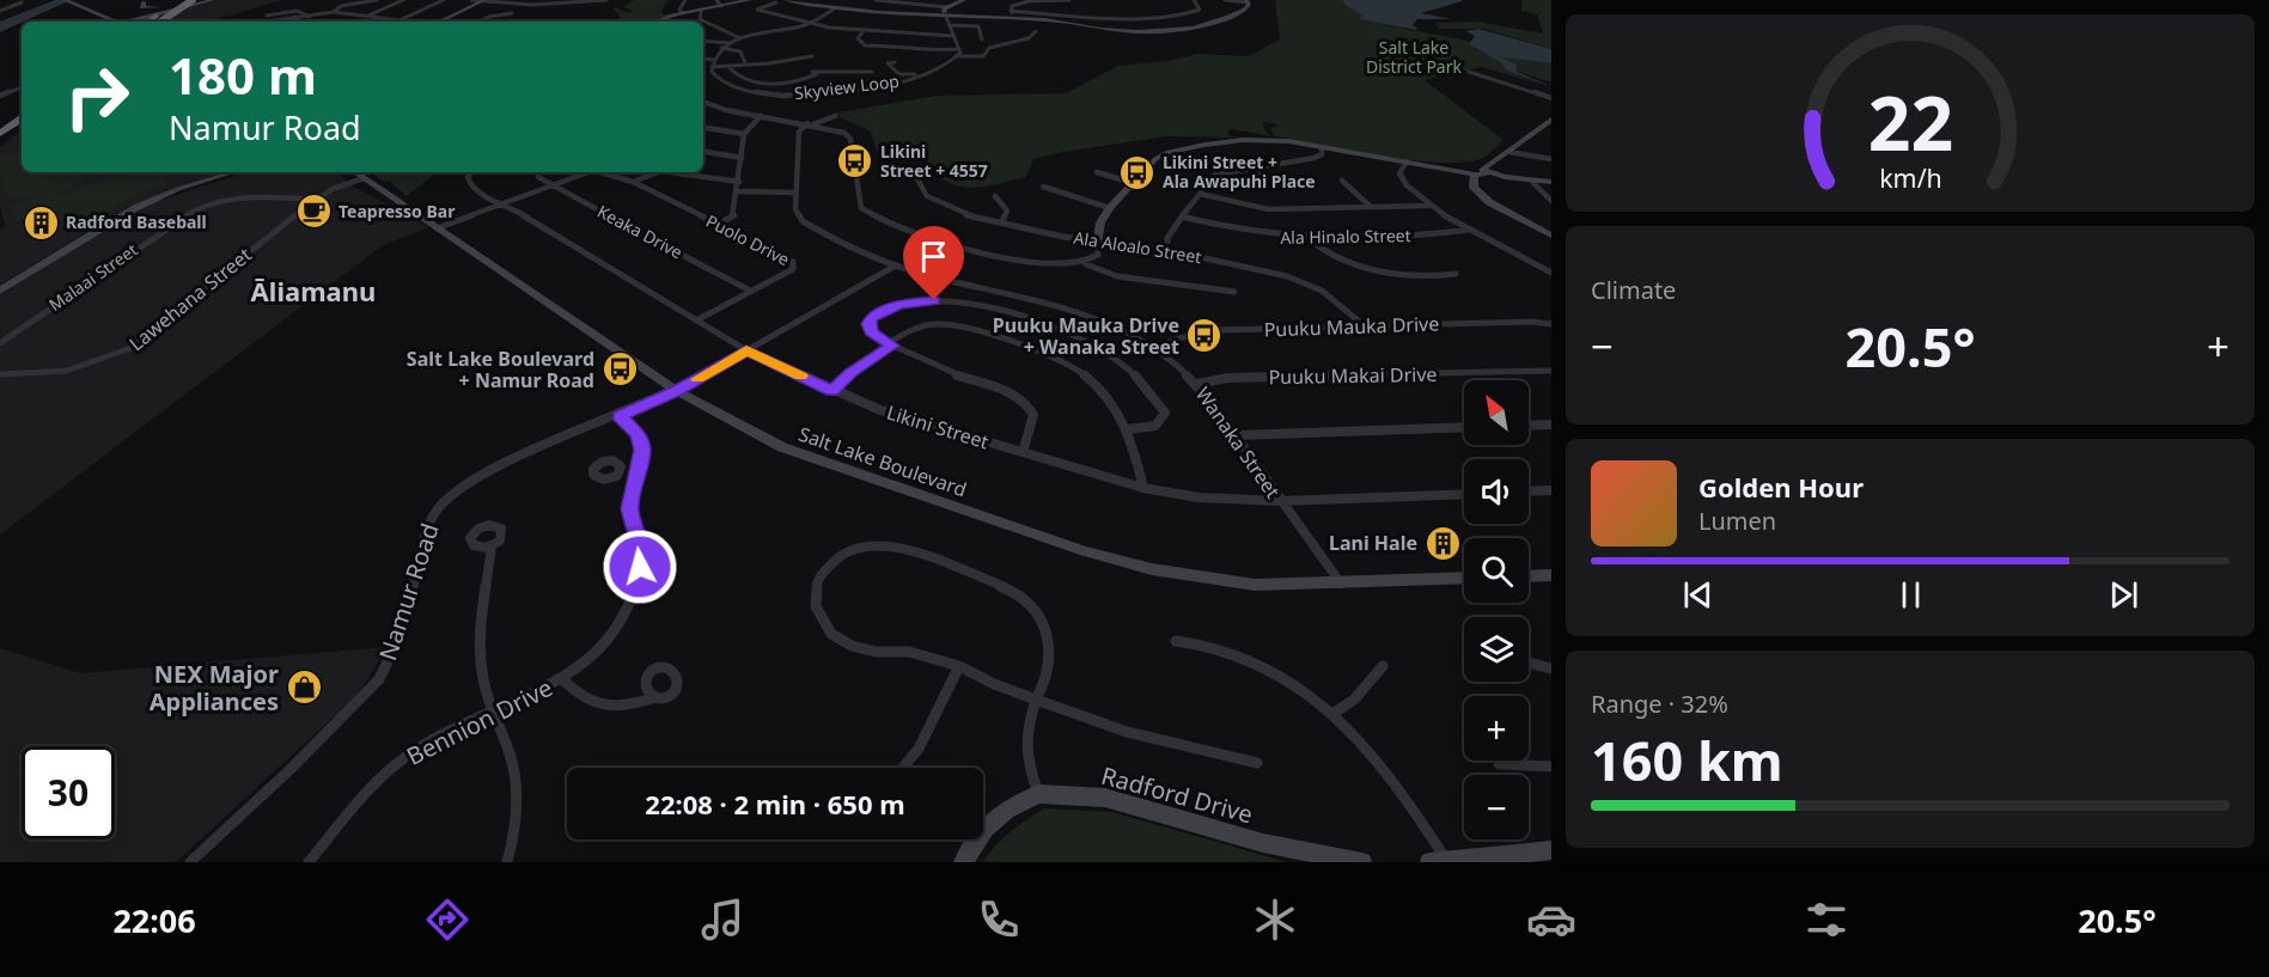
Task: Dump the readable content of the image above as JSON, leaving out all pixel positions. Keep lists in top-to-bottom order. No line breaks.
{"streets":{"street":["Skyview Loop","Keaka Drive","Ala Hinalo Street","Puolo Drive","Ala Aloalo Street","Malaai Street","Lawehana Street","Puuku Mauka Drive","Puuku Makai Drive","Likini Street","Wanaka Street","Salt Lake Boulevard","Namur Road","Bennion Drive","Radford Drive"]},"crossings":[["Keaka Drive","Puolo Drive"],["Puolo Drive","Likini Street"],["Ala Aloalo Street","Puuku Mauka Drive"],["Malaai Street","Lawehana Street"],["Lawehana Street","Salt Lake Boulevard"],["Puuku Mauka Drive","Wanaka Street"],["Puuku Makai Drive","Wanaka Street"],["Likini Street","Wanaka Street"],["Likini Street","Namur Road"],["Wanaka Street","Salt Lake Boulevard"],["Wanaka Street","Namur Road"],["Salt Lake Boulevard","Namur Road"],["Namur Road","Bennion Drive"]],"districts":["Āliamanu"],"parks":["Salt Lake District Park"],"places":{"bus stop":["Likini Street + 4557","Likini Street + Ala Awapuhi Place","Puuku Mauka Drive + Wanaka Street","Salt Lake Boulevard + Namur Road"],"cafe":["Teapresso Bar"],"building":["Radford Baseball","Lani Hale"],"shop":["NEX Major Appliances"]},"north":"top left","page":{"turn":["180 m","Namur Road"],"tile":["Climate",["Range · 32%","160 km"]],"heat":["−","20.5°","+"],"map_buttons":["+","−"],"song":["Golden Hour","Lumen"],"limit":"30","trip":"22:08 · 2 min · 650 m","tabs":["22:06","20.5°"],"gauge":["22","km/h"]}}
